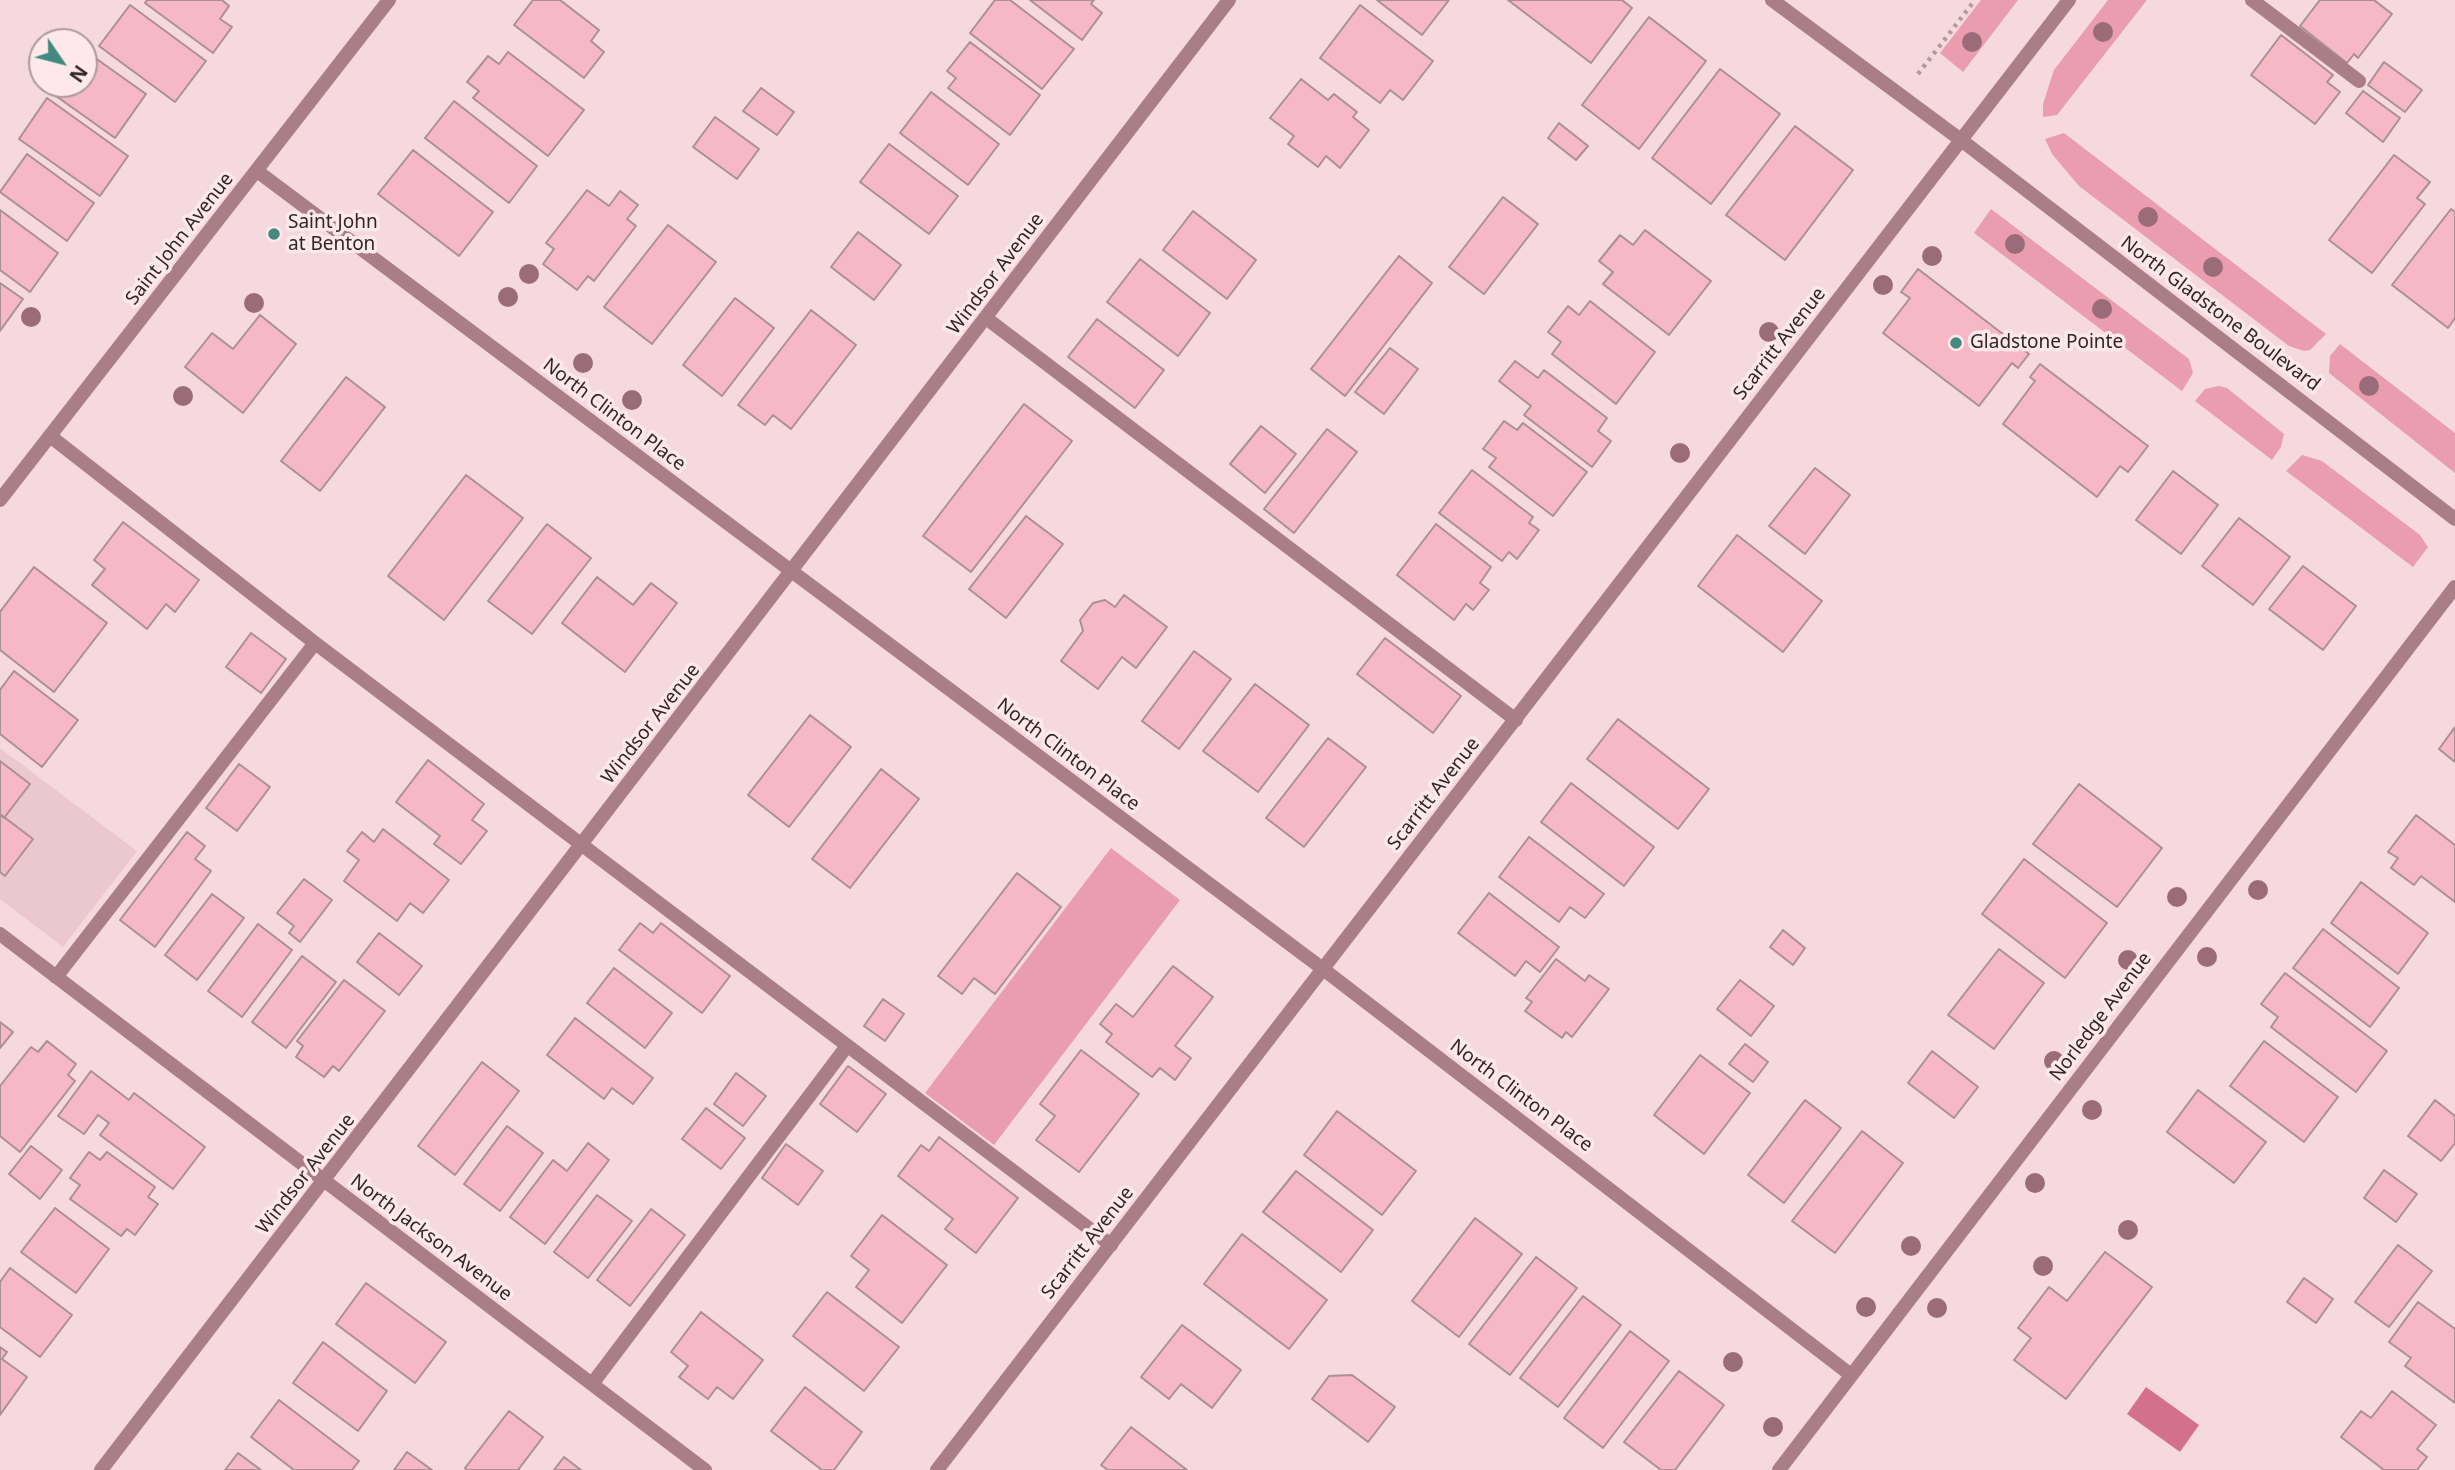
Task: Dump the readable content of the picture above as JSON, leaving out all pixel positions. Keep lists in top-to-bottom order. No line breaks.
{"streets":{"street":["Saint John Avenue","Windsor Avenue","North Gladstone Boulevard","Scarritt Avenue","North Clinton Place","Norledge Avenue","North Jackson Avenue"]},"crossings":[["Saint John Avenue","North Clinton Place"],["Windsor Avenue","North Clinton Place"],["Windsor Avenue","North Jackson Avenue"],["North Gladstone Boulevard","Scarritt Avenue"],["Scarritt Avenue","North Clinton Place"],["North Clinton Place","Norledge Avenue"]],"places":["Saint John at Benton","Gladstone Pointe"],"north":"bottom right"}
